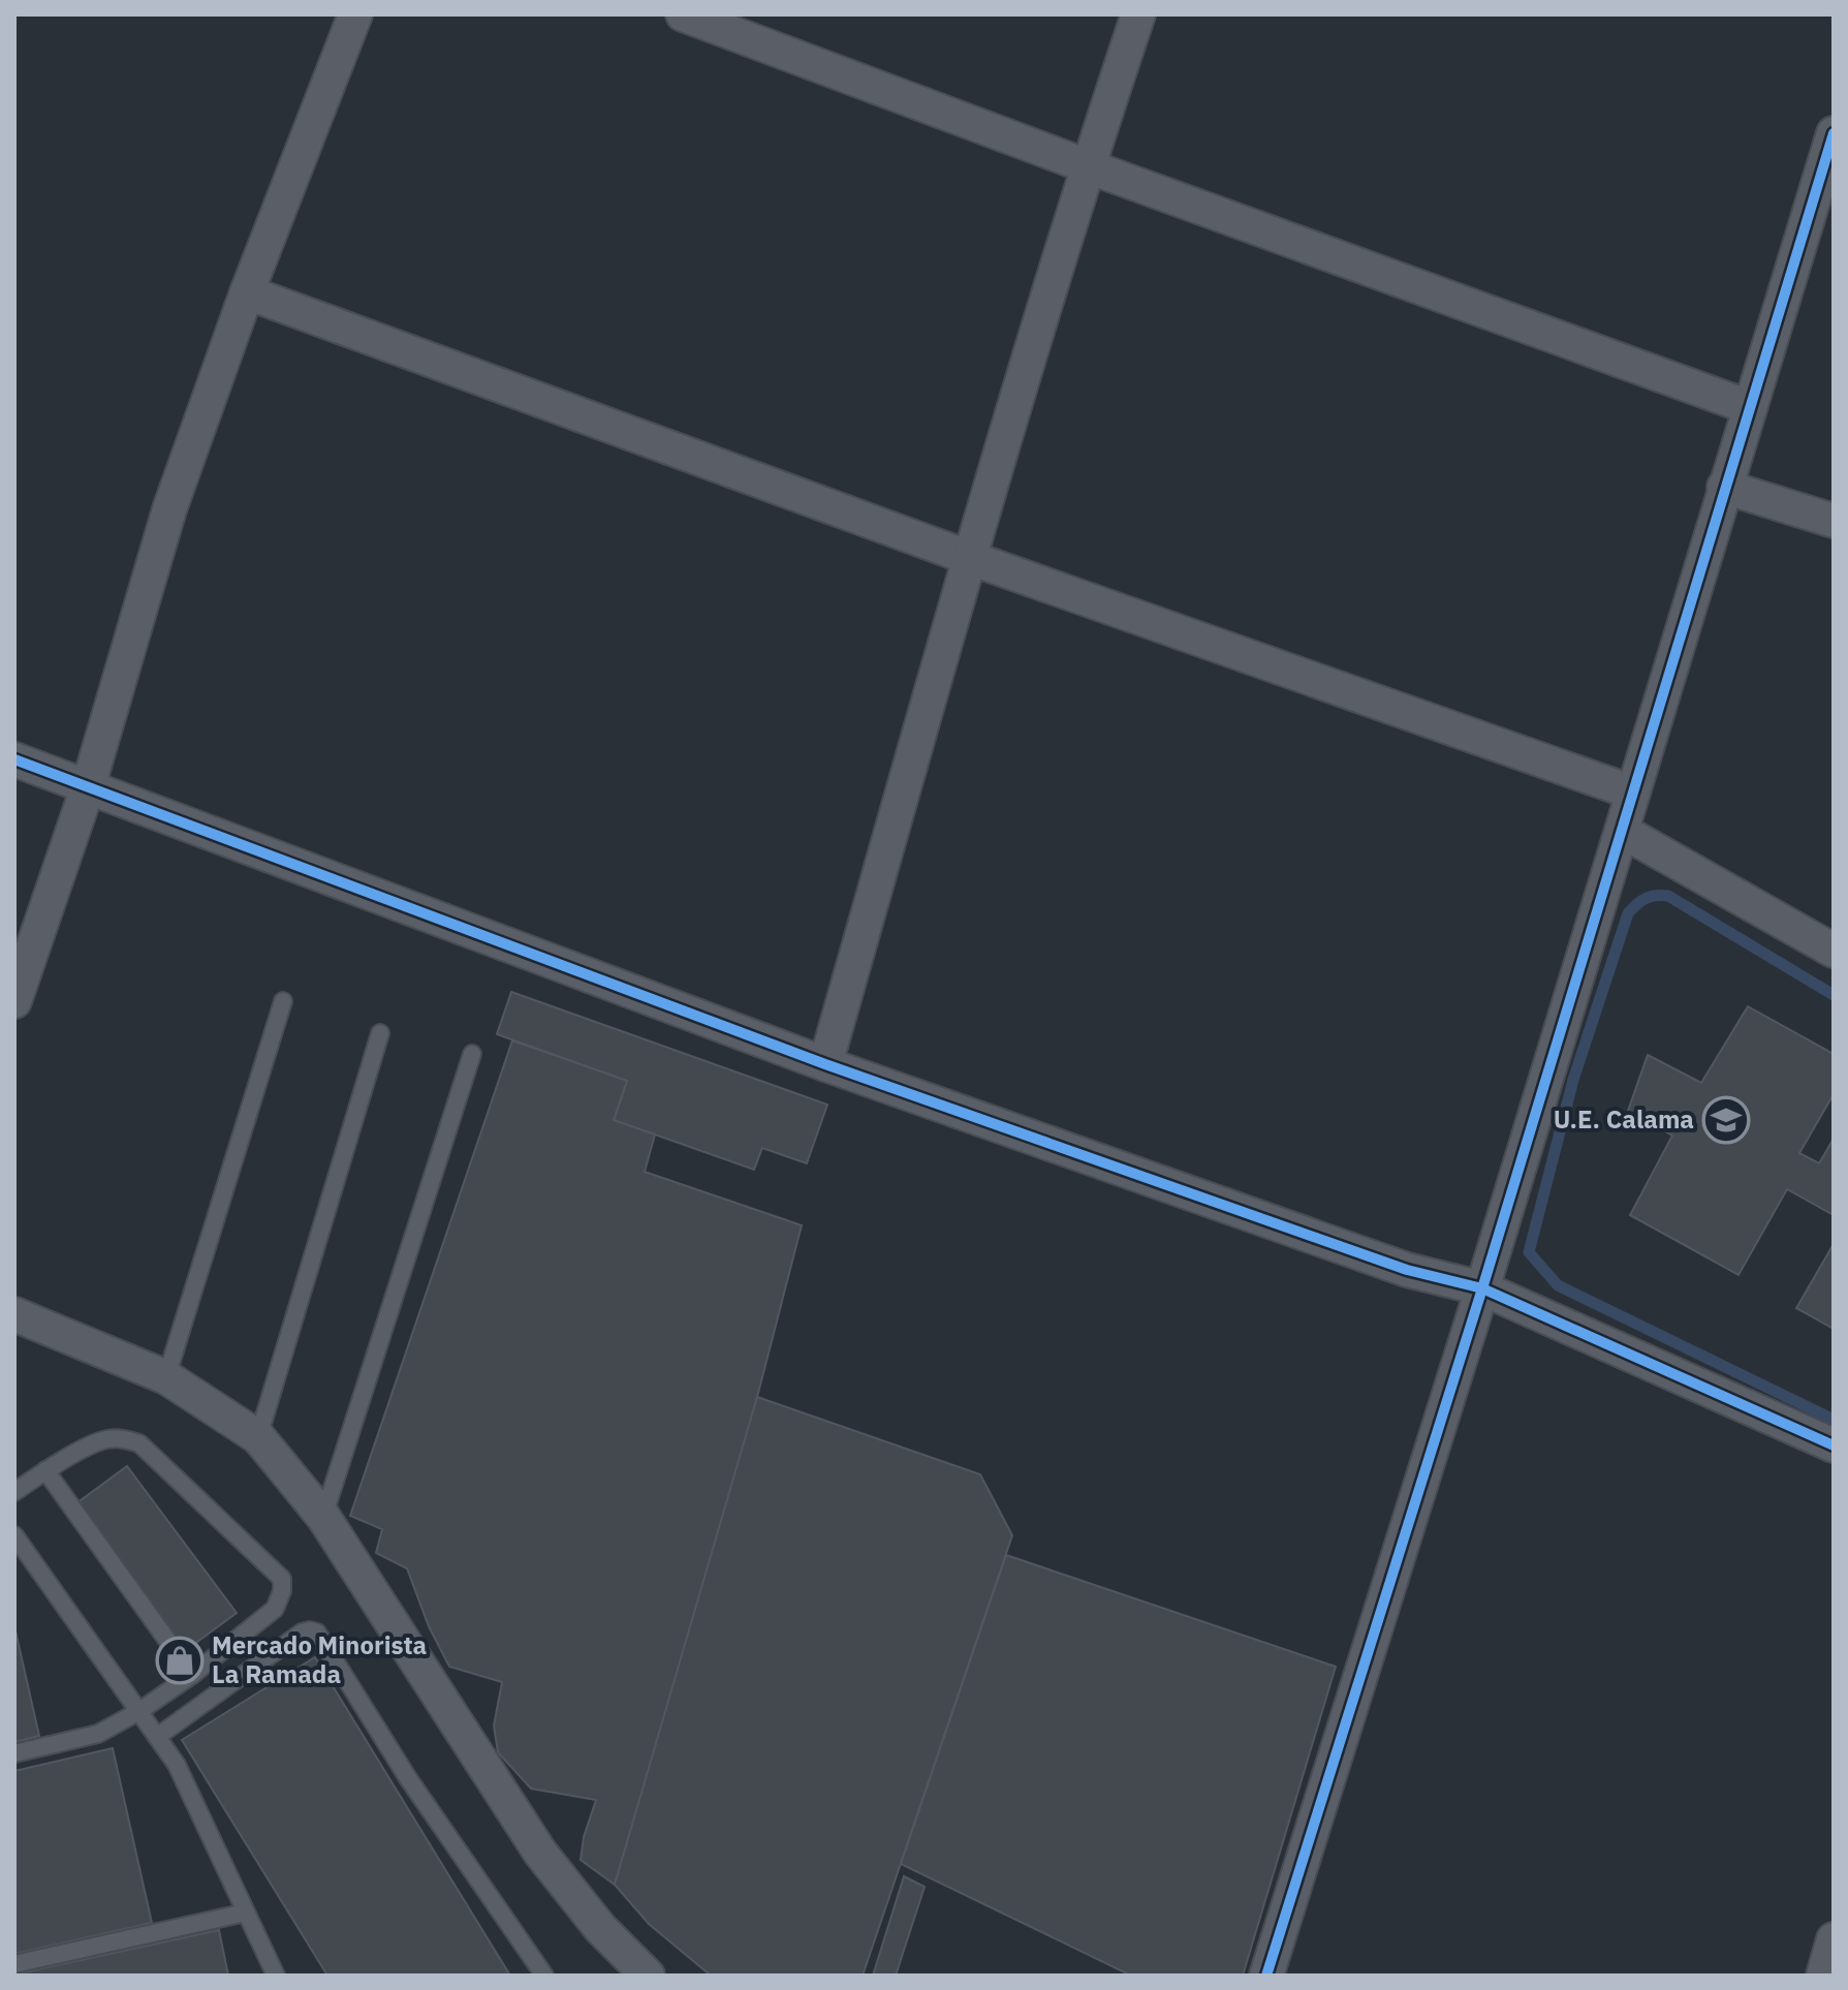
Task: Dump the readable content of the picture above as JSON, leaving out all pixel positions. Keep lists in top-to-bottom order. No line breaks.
{"places":{"school or university":["U.E. Calama"],"shop":["Mercado Minorista La Ramada"]}}
